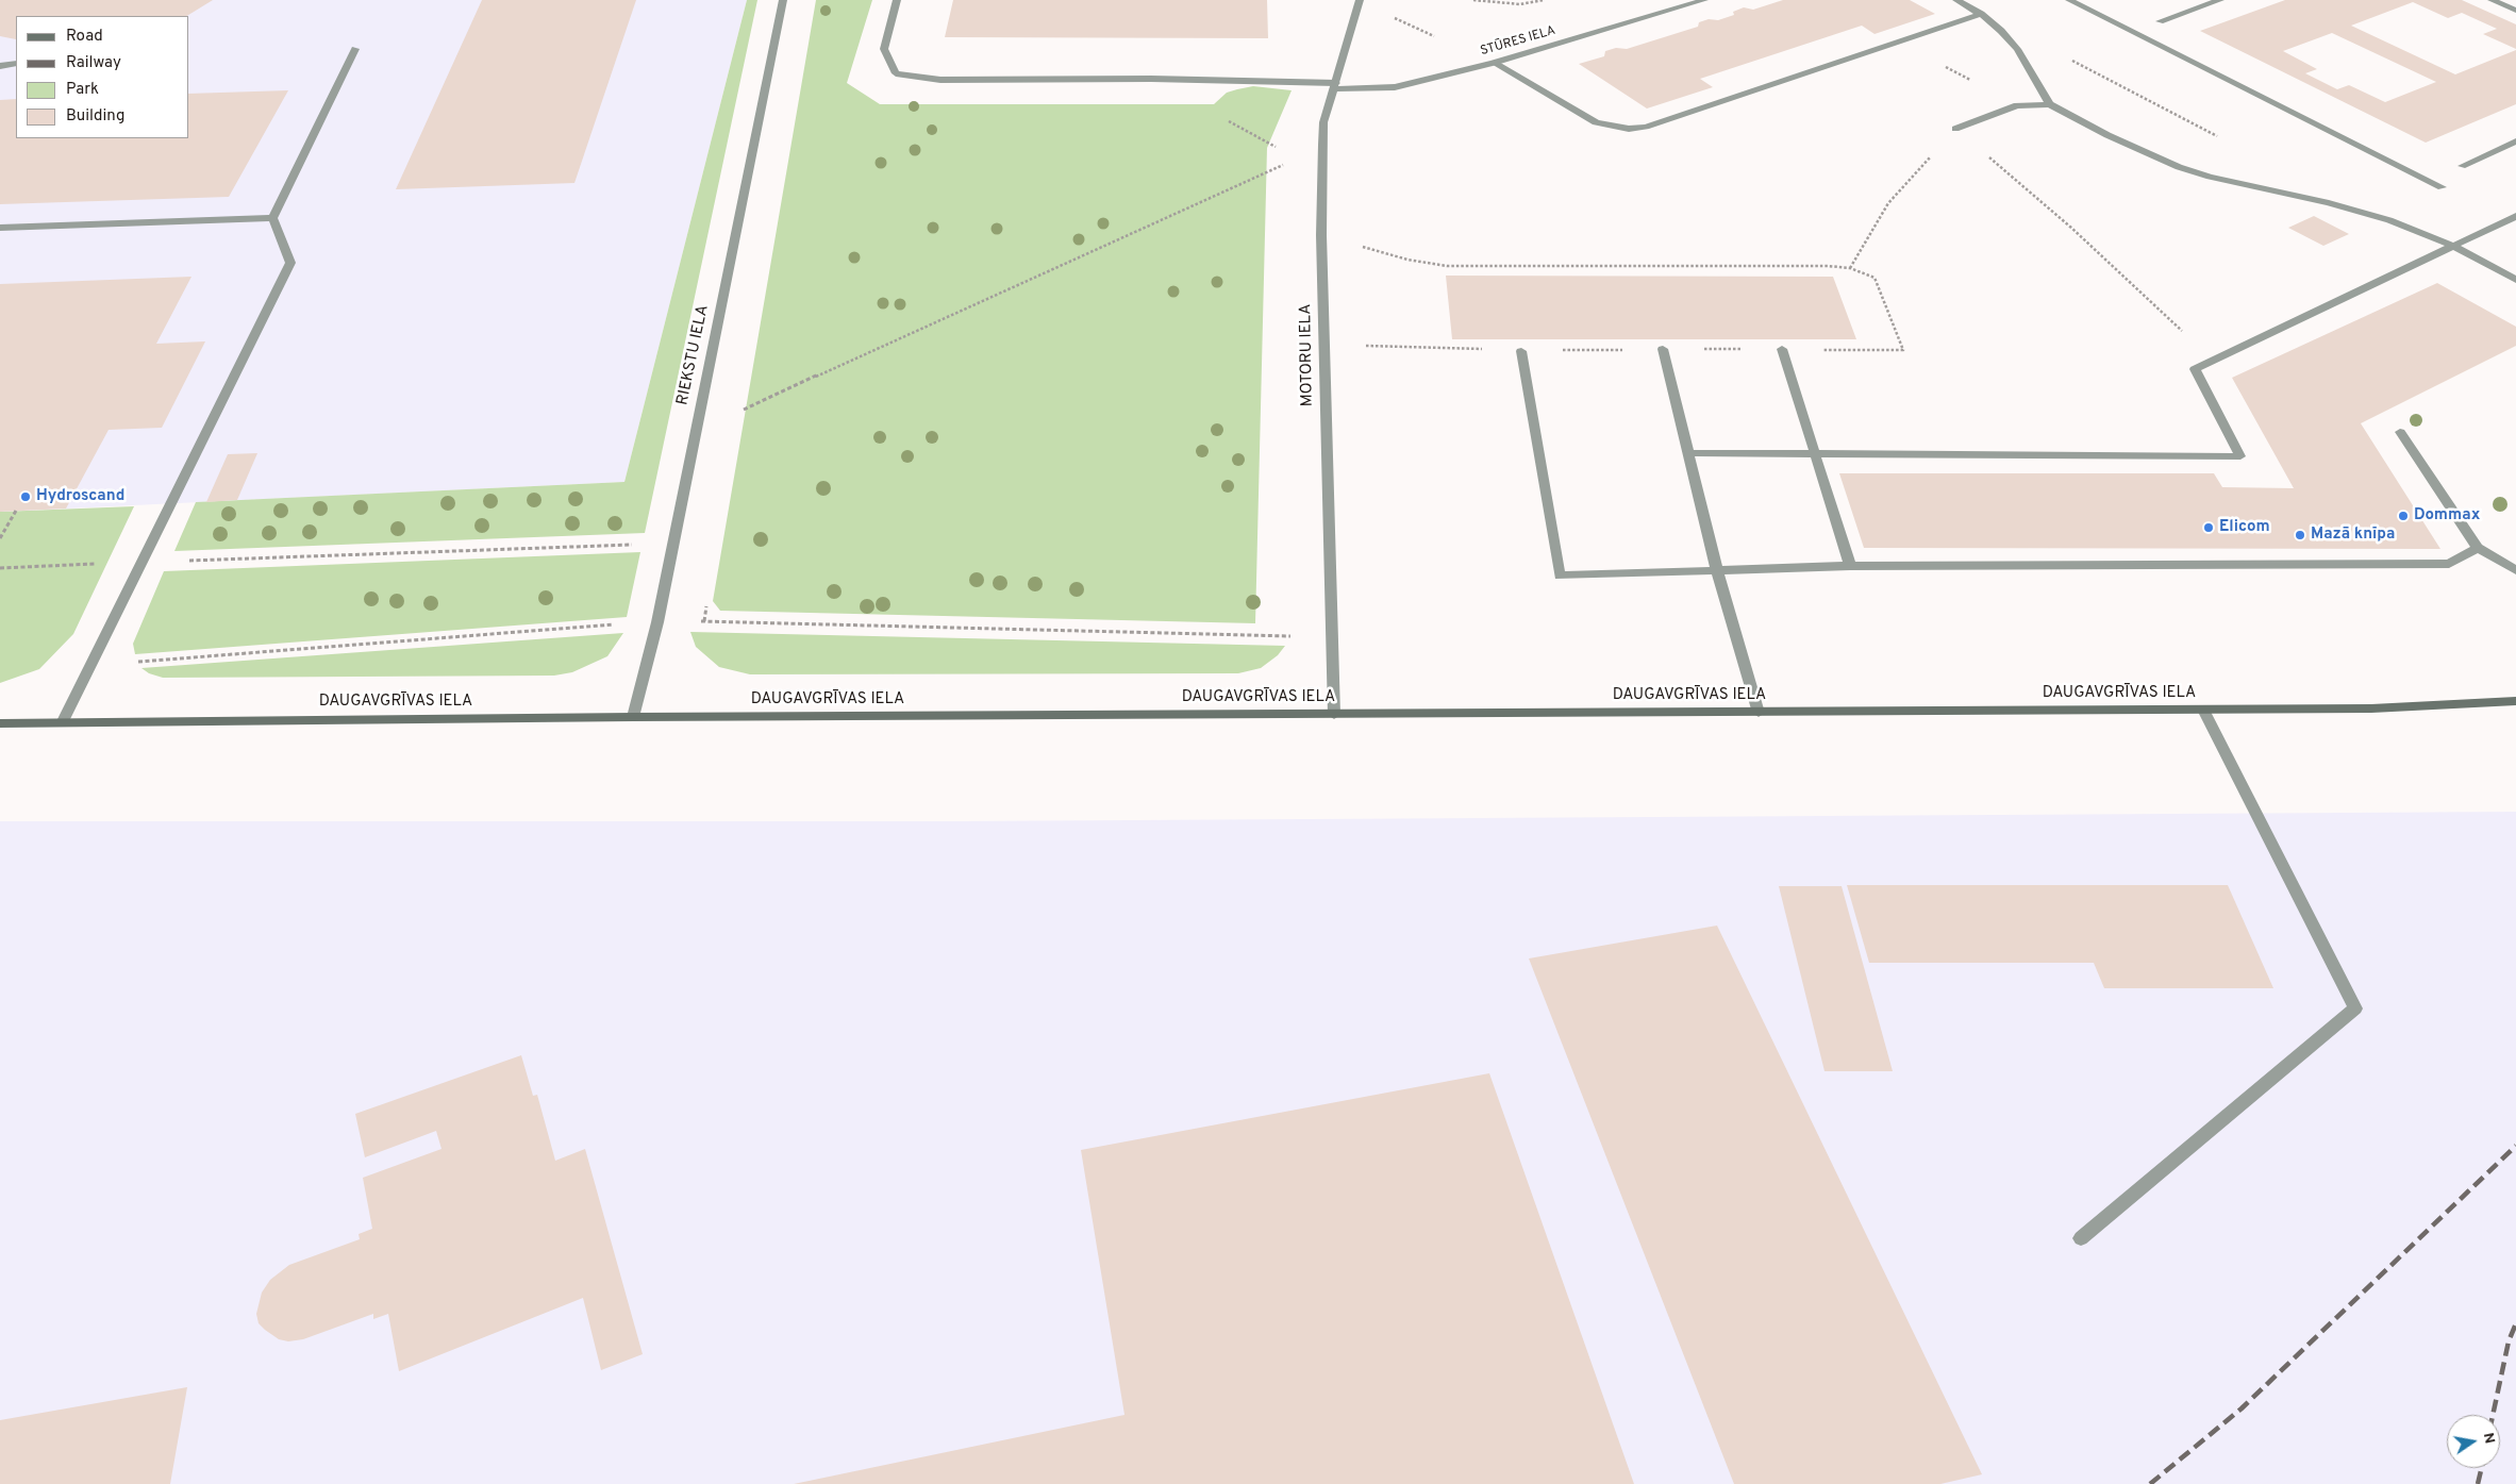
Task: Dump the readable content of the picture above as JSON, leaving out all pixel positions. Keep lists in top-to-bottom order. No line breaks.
{"streets":{"main road":["DAUGAVGRĪVAS IELA"],"street":["STŪRES IELA","RIEKSTU IELA","MOTORU IELA"]},"crossings":[["STŪRES IELA","MOTORU IELA"],["RIEKSTU IELA","DAUGAVGRĪVAS IELA"],["MOTORU IELA","DAUGAVGRĪVAS IELA"]],"places":["Hydroscand","Dommax","Elicom","Mazā knīpa"],"legend":["Road","Railway","Park","Building"],"north":"right"}
